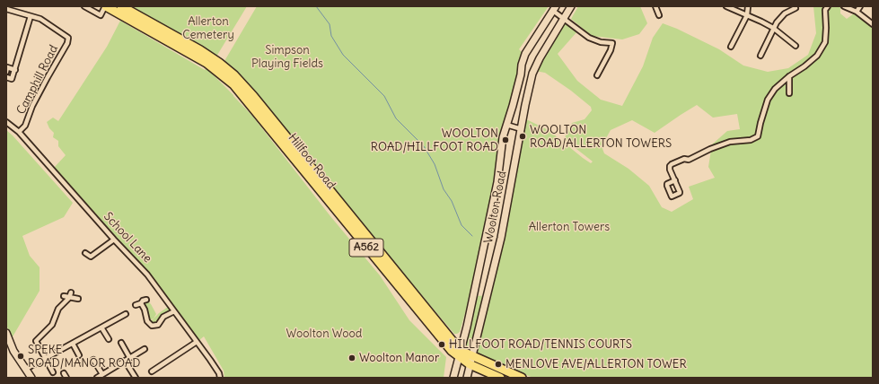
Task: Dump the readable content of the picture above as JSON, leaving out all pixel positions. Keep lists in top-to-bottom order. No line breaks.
{"streets":{"highway":["Hillfoot Road","A562"],"main road":["Woolton Road"],"street":["Camphill Road","School Lane"]},"crossings":[["Camphill Road","School Lane"],["Hillfoot Road","Woolton Road"],["Hillfoot Road","A562"],["Woolton Road","A562"]],"parks":["Allerton Cemetery","Simpson Playing Fields","Allerton Towers","Woolton Wood"],"places":["WOOLTON ROAD/ALLERTON TOWERS","WOOLTON ROAD/HILLFOOT ROAD","HILLFOOT ROAD/TENNIS COURTS","SPEKE ROAD/MANOR ROAD","Woolton Manor","MENLOVE AVE/ALLERTON TOWER"]}
